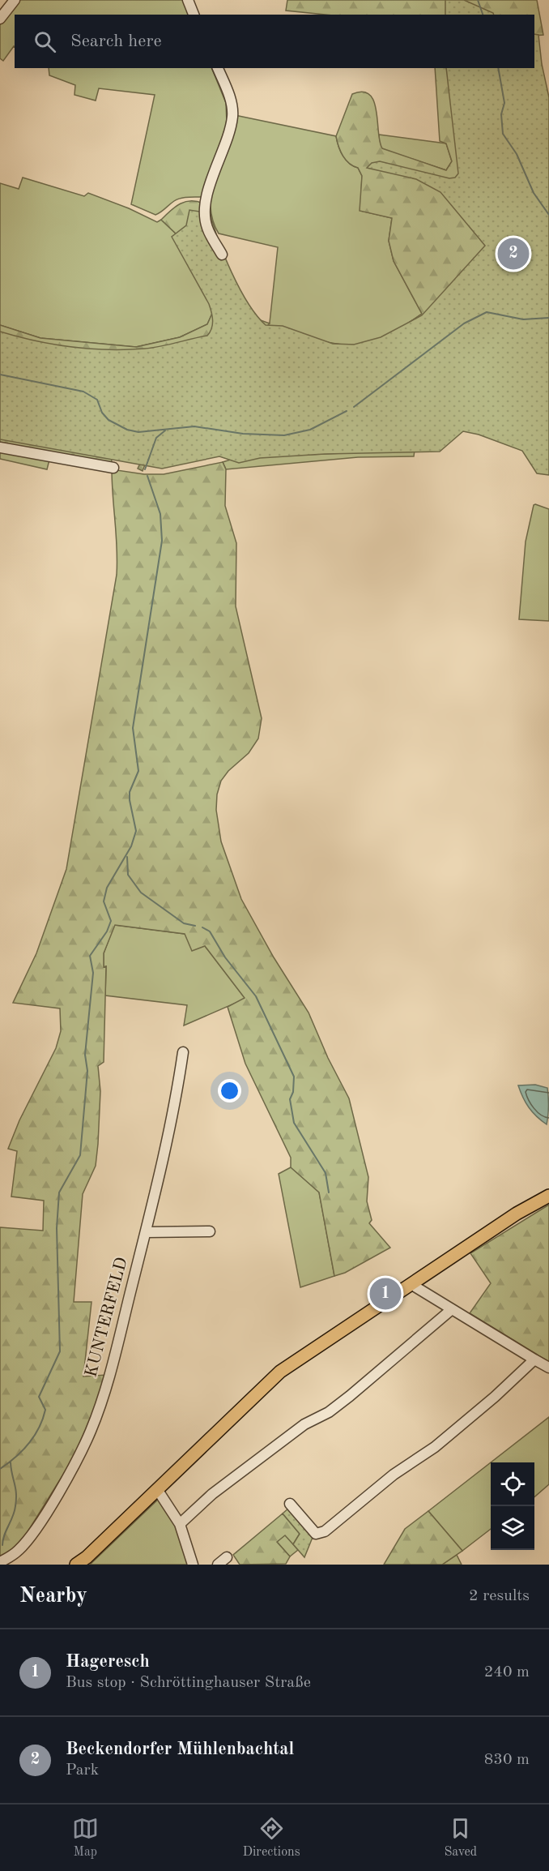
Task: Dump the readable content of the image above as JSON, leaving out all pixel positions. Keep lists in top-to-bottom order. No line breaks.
{"streets":{"street":["KUNTERFELD"]},"page":{"search":"Search here","pins":["2","1"],"heading":["Nearby","2 results"],"list":[{"mark":"1","name":"Hageresch","note":"Bus stop · Schröttinghauser Straße","value":"240 m"},{"mark":"2","name":"Beckendorfer Mühlenbachtal","note":"Park","value":"830 m"}],"nav":["Map","Directions","Saved"]}}
